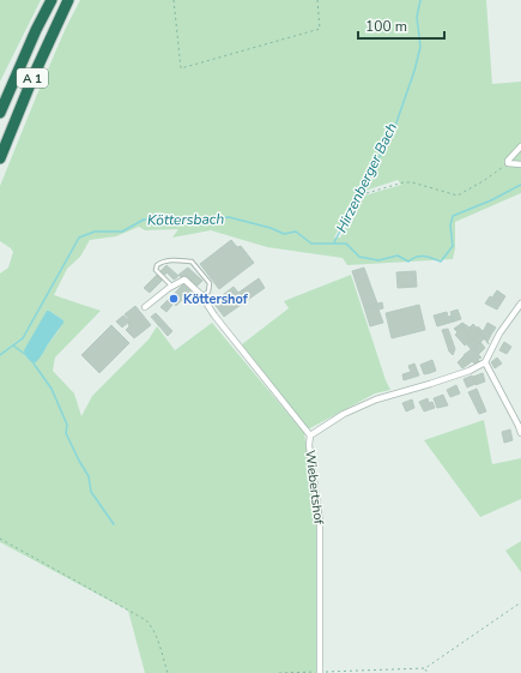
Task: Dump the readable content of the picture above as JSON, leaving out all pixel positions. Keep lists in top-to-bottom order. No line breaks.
{"streets":{"highway":["A 1"],"street":["Wiebertshof"]},"water":["Hirzenberger Bach","Köttersbach"],"places":["Köttershof"],"scale_bar":"100 m"}
